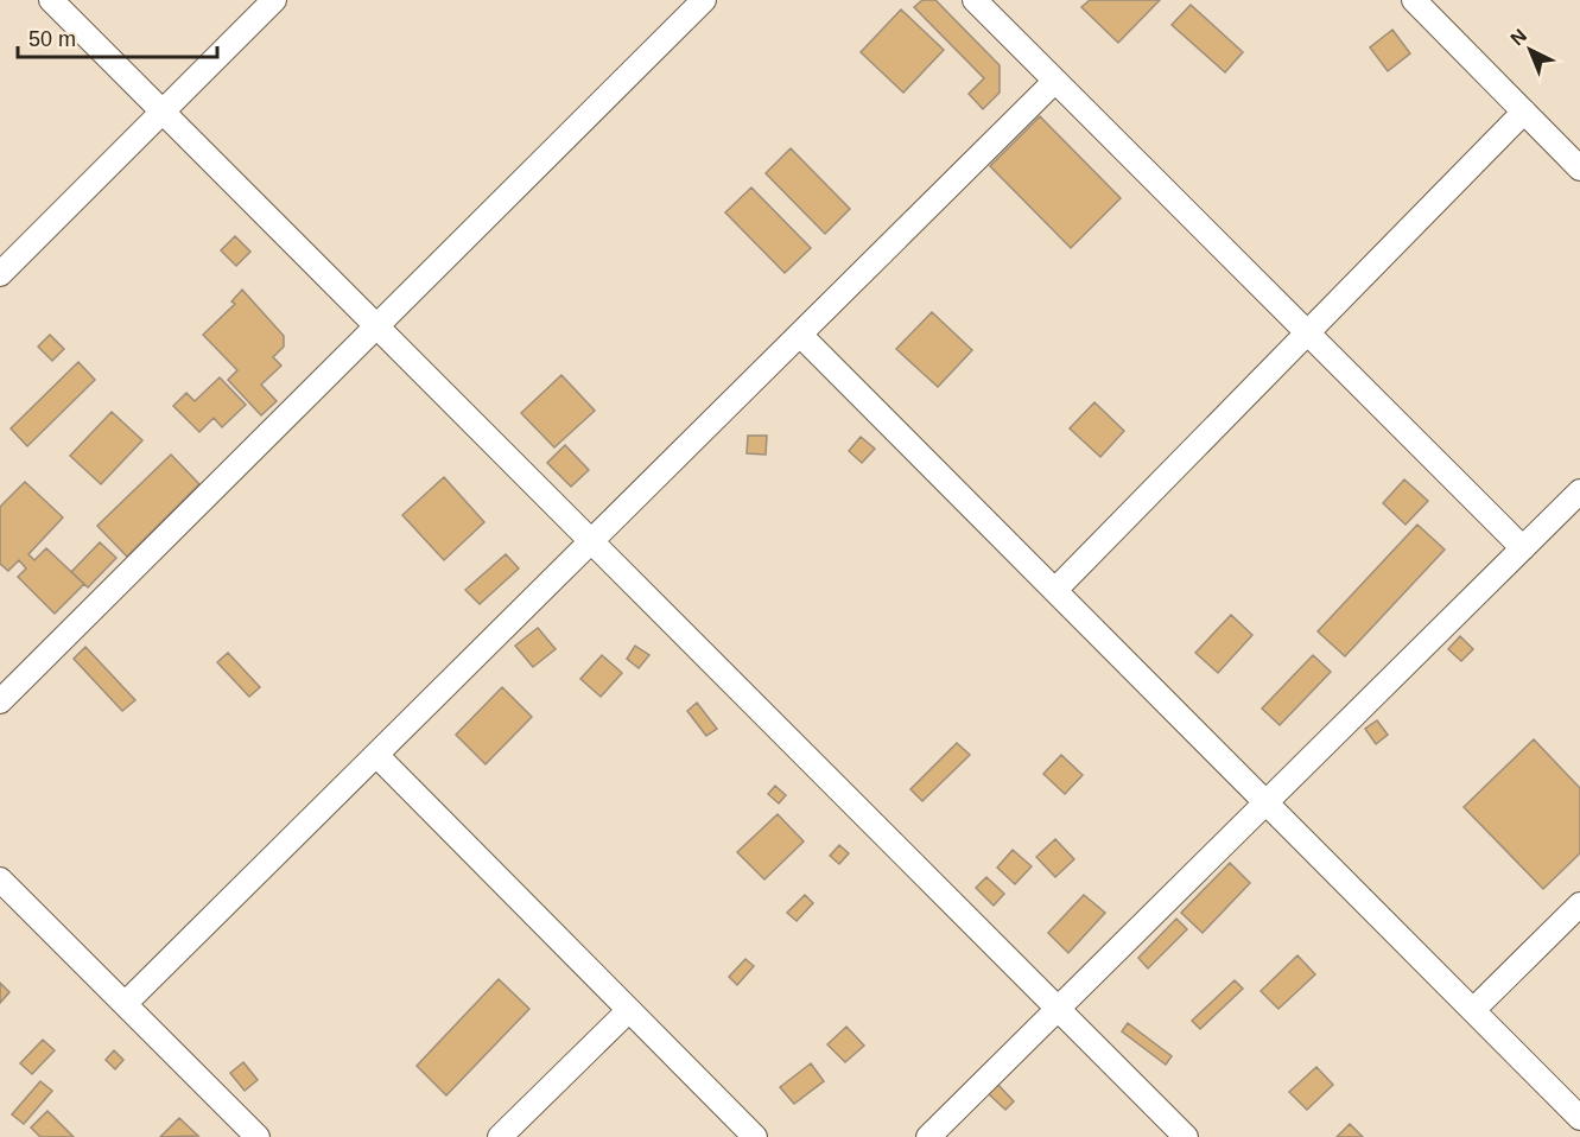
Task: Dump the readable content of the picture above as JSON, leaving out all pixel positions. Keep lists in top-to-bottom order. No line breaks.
{"scale_bar":"50 m","north":"top left"}
